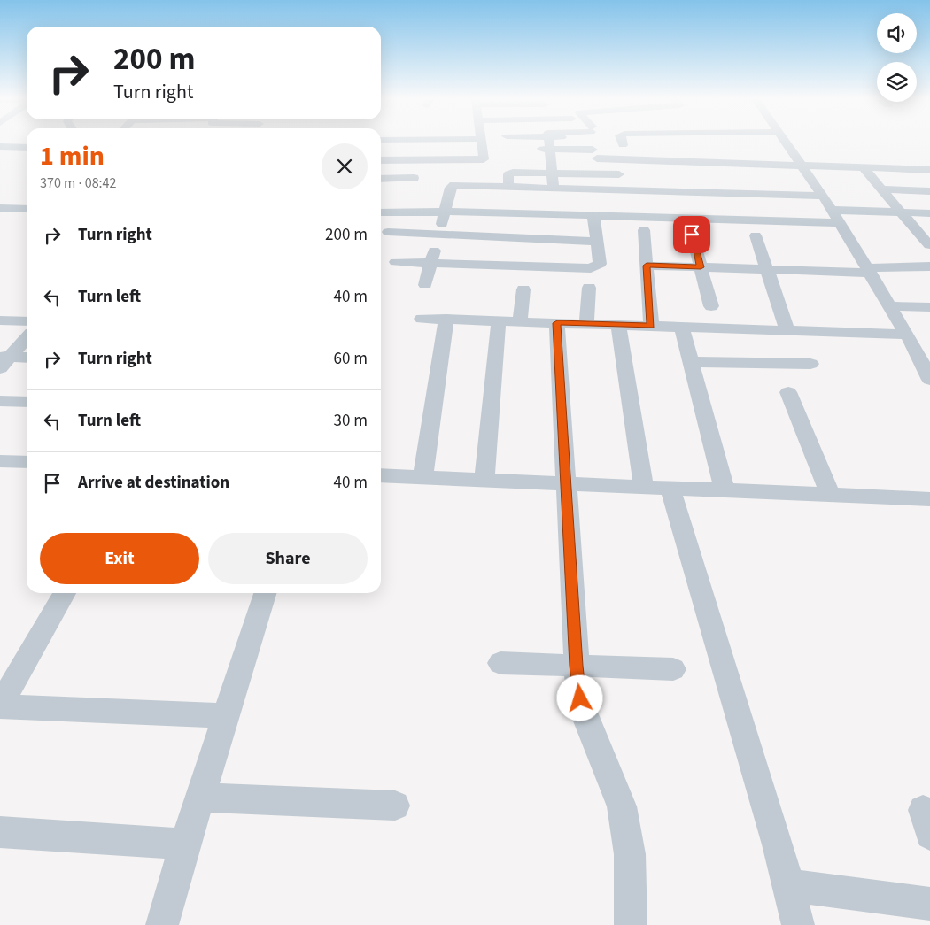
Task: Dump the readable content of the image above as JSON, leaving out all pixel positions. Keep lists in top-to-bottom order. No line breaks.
{"page":{"turn":["200 m","Turn right"],"heading":["1 min","370 m · 08:42"],"list":[{"name":"Turn right","value":"200 m"},{"name":"Turn left","value":"40 m"},{"name":"Turn right","value":"60 m"},{"name":"Turn left","value":"30 m"},{"name":"Arrive at destination","value":"40 m"}],"buttons":["Exit","Share"]}}
